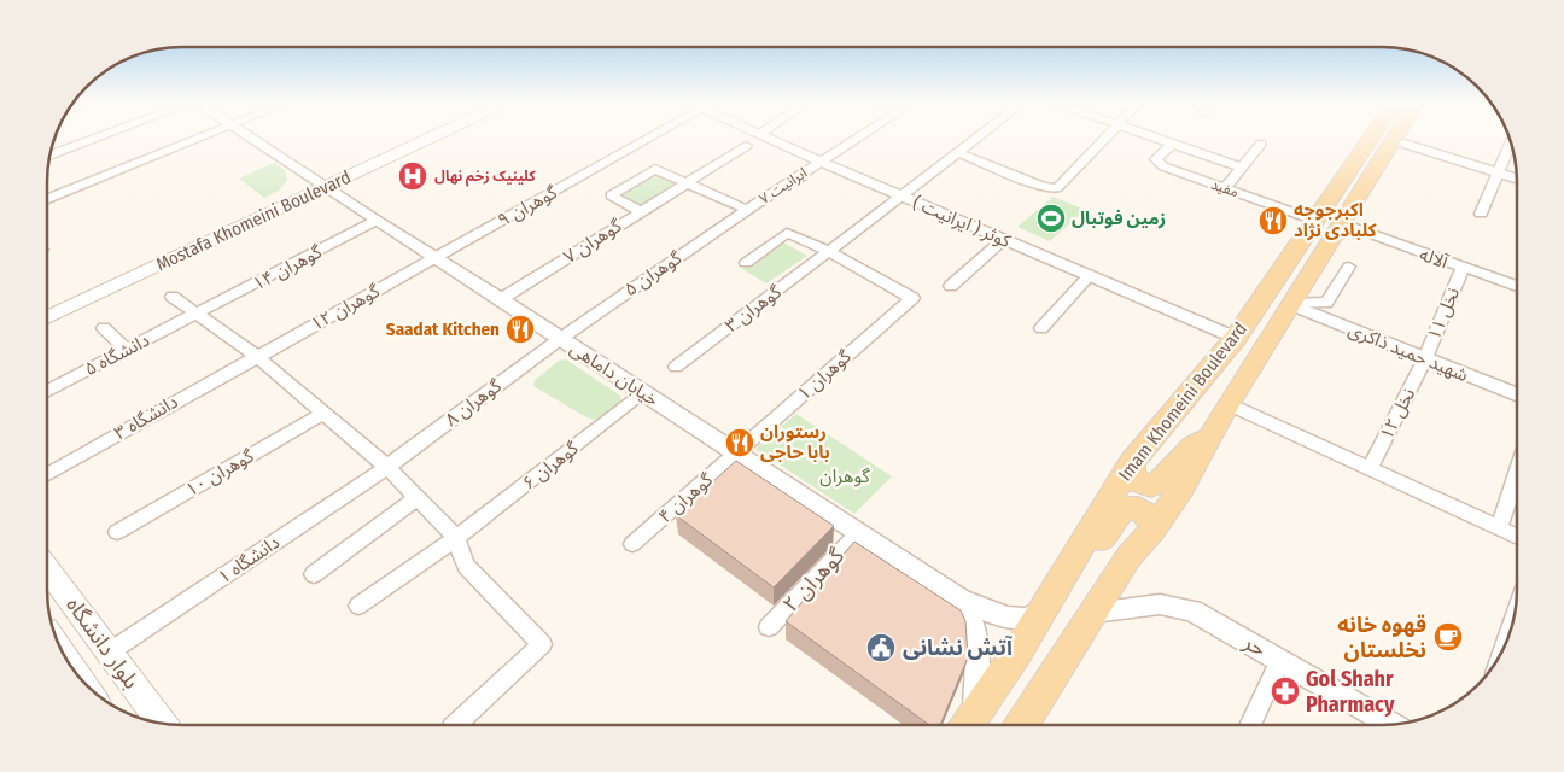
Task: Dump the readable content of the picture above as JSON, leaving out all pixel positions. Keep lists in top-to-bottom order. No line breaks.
{"streets":{"main road":["Mostafa Khomeini Boulevard","Imam Khomeini Boulevard","بلوار دانشگاه"],"street":["ایرانیت ۷","مفید","گوهران ۹","کوثر ( ایرانیت )","گوهران ۷","آلاله","گوهران ۱۴","گوهران ۵","گوهران ۱۲","گوهران ۳","نخل ۱۱","شهید حمید ذاکری","دانشگاه ۵","خیابان داماهی","گوهران ۱","گوهران ۸","نخل ۱۲","دانشگاه ۳","گوهران ۶","گوهران ۱۰","گوهران ۴","دانشگاه ۱","گوهران ۲","حر"]},"crossings":[["ایرانیت ۷","کوثر ( ایرانیت )"],["ایرانیت ۷","گوهران ۵"],["مفید","Imam Khomeini Boulevard"],["گوهران ۹","گوهران ۱۲"],["گوهران ۹","خیابان داماهی"],["Mostafa Khomeini Boulevard","خیابان داماهی"],["کوثر ( ایرانیت )","گوهران ۳"],["کوثر ( ایرانیت )","Imam Khomeini Boulevard"],["گوهران ۷","خیابان داماهی"],["آلاله","نخل ۱۱"],["آلاله","Imam Khomeini Boulevard"],["گوهران ۱۴","دانشگاه ۵"],["گوهران ۱۴","خیابان داماهی"],["گوهران ۵","خیابان داماهی"],["گوهران ۵","گوهران ۸"],["گوهران ۱۲","خیابان داماهی"],["گوهران ۱۲","دانشگاه ۳"],["گوهران ۳","گوهران ۱"],["نخل ۱۱","شهید حمید ذاکری"],["نخل ۱۱","نخل ۱۲"],["شهید حمید ذاکری","Imam Khomeini Boulevard"],["شهید حمید ذاکری","نخل ۱۲"],["خیابان داماهی","گوهران ۱"],["خیابان داماهی","Imam Khomeini Boulevard"],["خیابان داماهی","گوهران ۸"],["خیابان داماهی","گوهران ۶"],["خیابان داماهی","گوهران ۴"],["خیابان داماهی","گوهران ۲"],["گوهران ۱","گوهران ۴"],["Imam Khomeini Boulevard","حر"],["گوهران ۸","دانشگاه ۱"],["دانشگاه ۱","بلوار دانشگاه"]],"parks":["گوهران"],"places":{"hospital":["کلینیک زخم نهال"],"sports":["زمین فوتبال"],"restaurant":["اکبرجوجه کلبادی نژاد","Saadat Kitchen","رستوران بابا حاجی"],"cafe":["قهوه خانه نخلستان"],"public building":["آتش نشانی"],"pharmacy":["Gol Shahr Pharmacy"]}}
